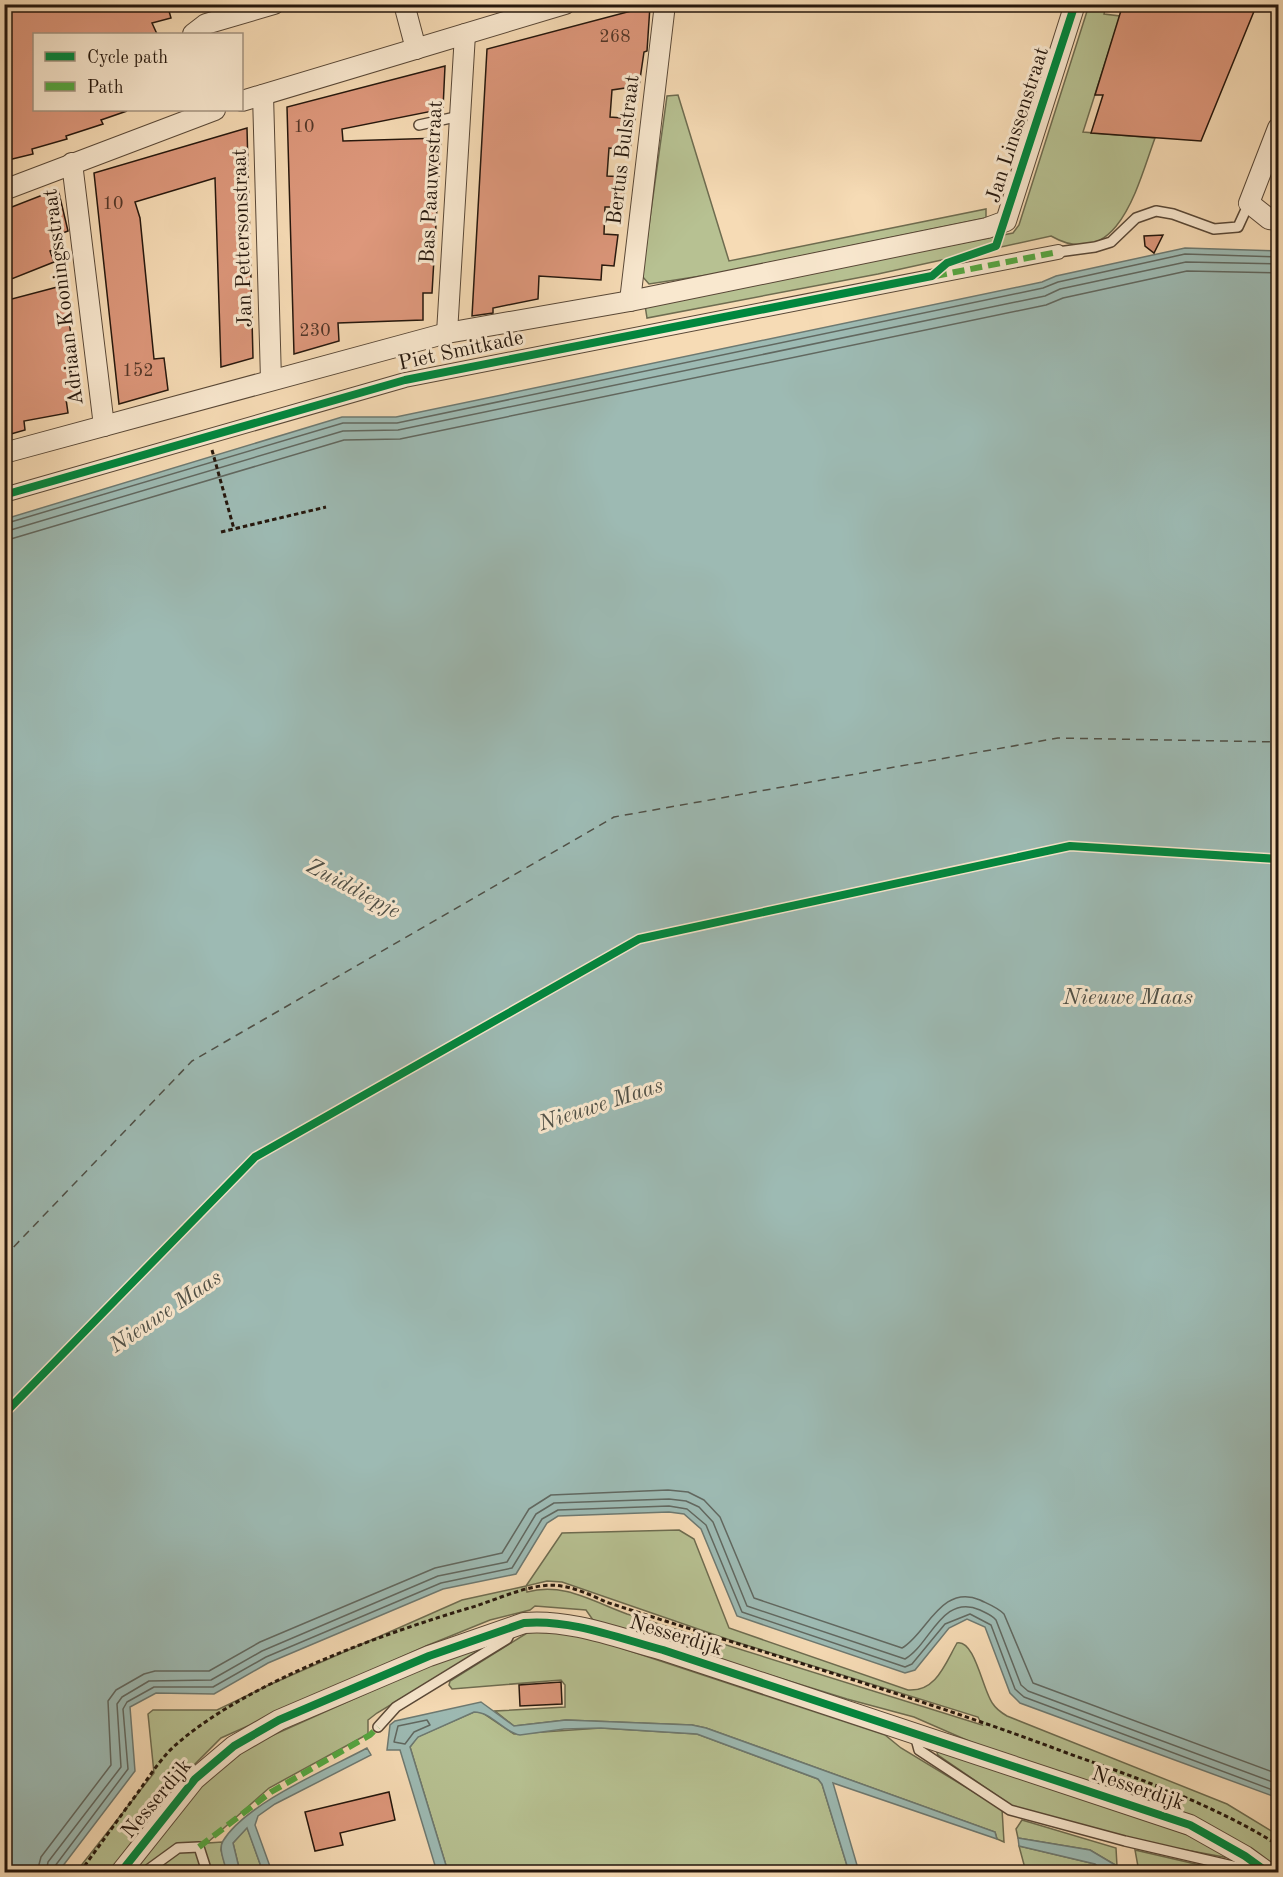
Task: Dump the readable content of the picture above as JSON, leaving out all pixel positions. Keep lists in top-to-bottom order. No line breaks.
{"streets":{"street":["Jan Linssenstraat","Bertus Bulstraat","Bas Paauwestraat","Jan Pettersonstraat","Adriaan Kooningsstraat","Piet Smitkade","Nesserdijk"]},"crossings":[["Jan Linssenstraat","Piet Smitkade"],["Bertus Bulstraat","Piet Smitkade"],["Bas Paauwestraat","Piet Smitkade"],["Jan Pettersonstraat","Piet Smitkade"],["Adriaan Kooningsstraat","Piet Smitkade"]],"water":["Zuiddiepje","Nieuwe Maas"],"house_numbers":["268","10","10","230","152"],"legend":["Cycle path","Path"]}
